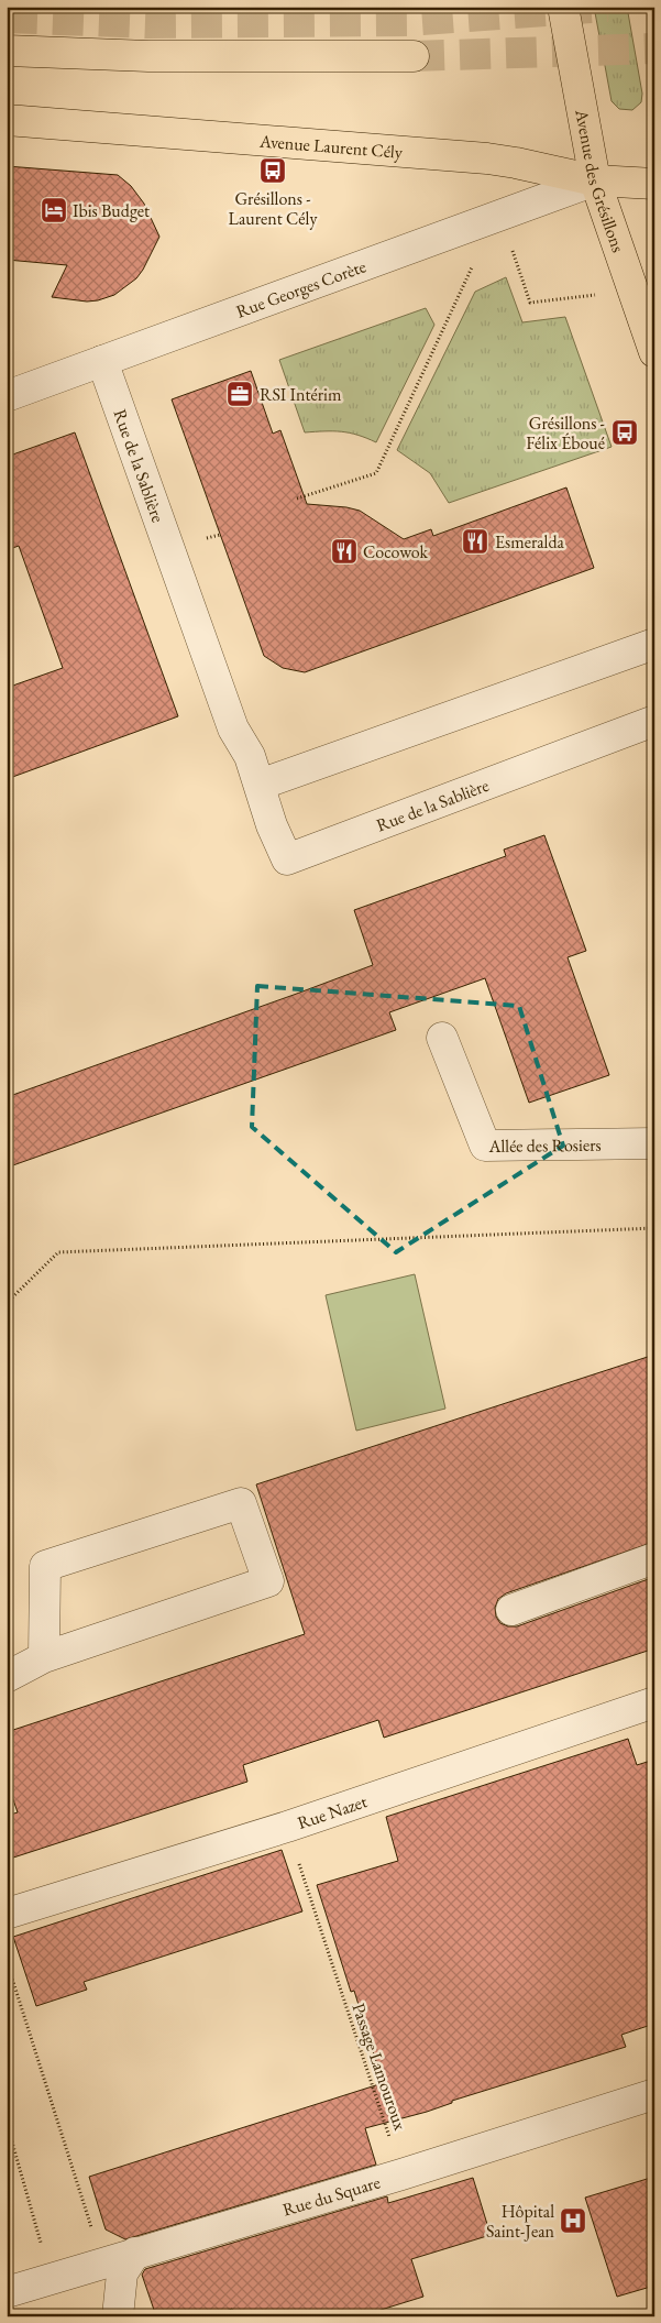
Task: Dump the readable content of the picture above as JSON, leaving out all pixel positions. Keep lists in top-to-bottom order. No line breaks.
{"streets":{"main road":["Avenue Laurent Cély","Avenue des Grésillons"],"street":["Rue Georges Corète","Rue de la Sablière","Allée des Rosiers","Rue Nazet","Rue du Square"],"path":["Passage Lamouroux"]},"crossings":[["Avenue Laurent Cély","Avenue des Grésillons"],["Avenue Laurent Cély","Rue Georges Corète"],["Avenue des Grésillons","Rue Georges Corète"],["Rue Georges Corète","Rue de la Sablière"],["Rue Nazet","Passage Lamouroux"],["Passage Lamouroux","Rue du Square"]],"places":{"bus stop":["Grésillons - Laurent Cély","Grésillons - Félix Éboué"],"hotel":["Ibis Budget"],"office":["RSI Intérim"],"restaurant":["Esmeralda","Cocowok"],"hospital":["Hôpital Saint-Jean"]}}
